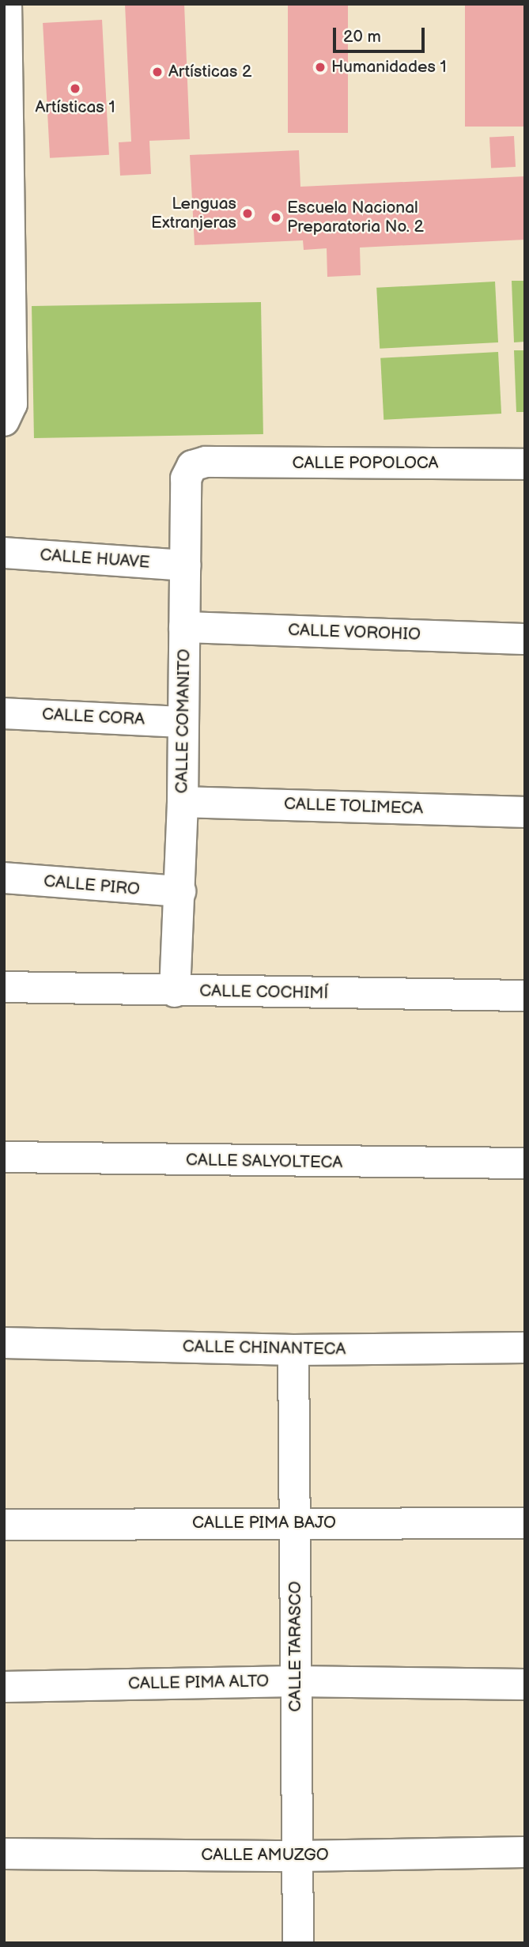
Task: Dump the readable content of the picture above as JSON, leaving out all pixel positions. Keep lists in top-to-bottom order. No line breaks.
{"streets":{"street":["CALLE POPOLOCA","CALLE HUAVE","CALLE VOROHIO","CALLE CORA","CALLE COMANITO","CALLE TOLIMECA","CALLE PIRO","CALLE COCHIMÍ","CALLE SALYOLTECA","CALLE CHINANTECA","CALLE PIMA BAJO","CALLE TARASCO","CALLE PIMA ALTO","CALLE AMUZGO"]},"crossings":[["CALLE POPOLOCA","CALLE COMANITO"],["CALLE HUAVE","CALLE COMANITO"],["CALLE VOROHIO","CALLE COMANITO"],["CALLE CORA","CALLE COMANITO"],["CALLE COMANITO","CALLE TOLIMECA"],["CALLE COMANITO","CALLE PIRO"],["CALLE COMANITO","CALLE COCHIMÍ"],["CALLE CHINANTECA","CALLE TARASCO"],["CALLE PIMA BAJO","CALLE TARASCO"],["CALLE TARASCO","CALLE PIMA ALTO"],["CALLE TARASCO","CALLE AMUZGO"]],"places":["Humanidades 1","Artísticas 2","Artísticas 1","Lenguas Extranjeras","Escuela Nacional Preparatoria No. 2"],"scale_bar":"20 m"}
